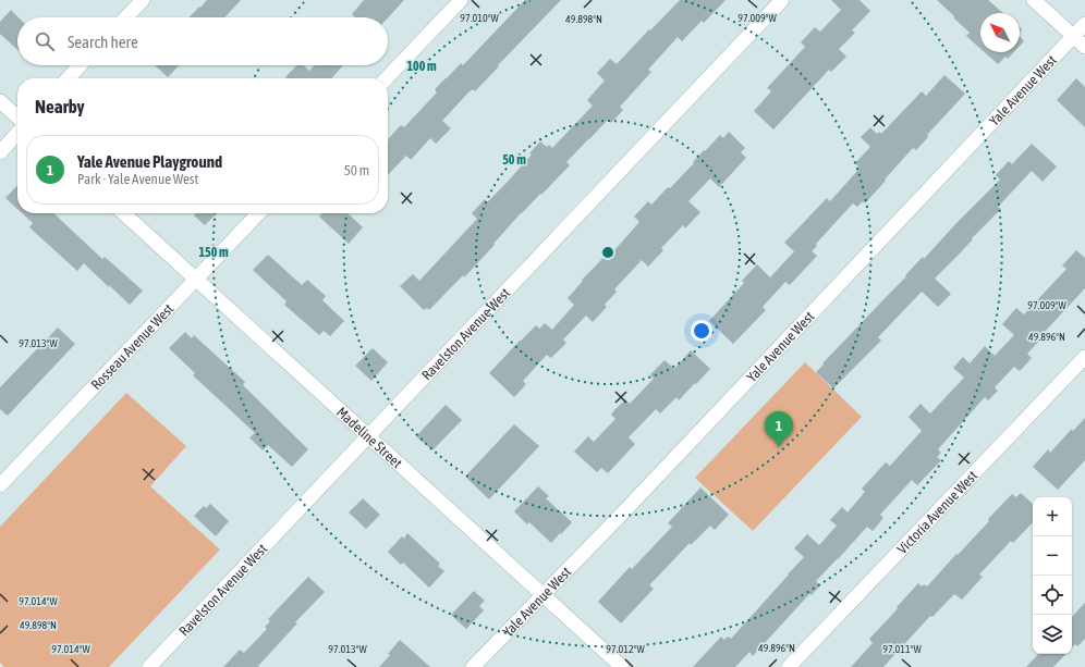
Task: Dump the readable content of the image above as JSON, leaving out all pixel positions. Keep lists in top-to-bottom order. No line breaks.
{"streets":{"street":["Yale Avenue West","Ravelston Avenue West","Rosseau Avenue West","Madeline Street","Victoria Avenue West"]},"crossings":[["Yale Avenue West","Madeline Street"],["Ravelston Avenue West","Madeline Street"],["Rosseau Avenue West","Madeline Street"]],"north":"top left","page":{"search":"Search here","heading":"Nearby","list":[{"mark":"1","name":"Yale Avenue Playground","note":"Park · Yale Avenue West","value":"50 m"}],"pins":"1","map_buttons":["+","−"]},"coordinates":["97.010°W","97.009°W","49.898°N","49.896°N","97.013°W","97.014°W","97.012°W","97.011°W"],"rings":["100 m","50 m","150 m"]}
